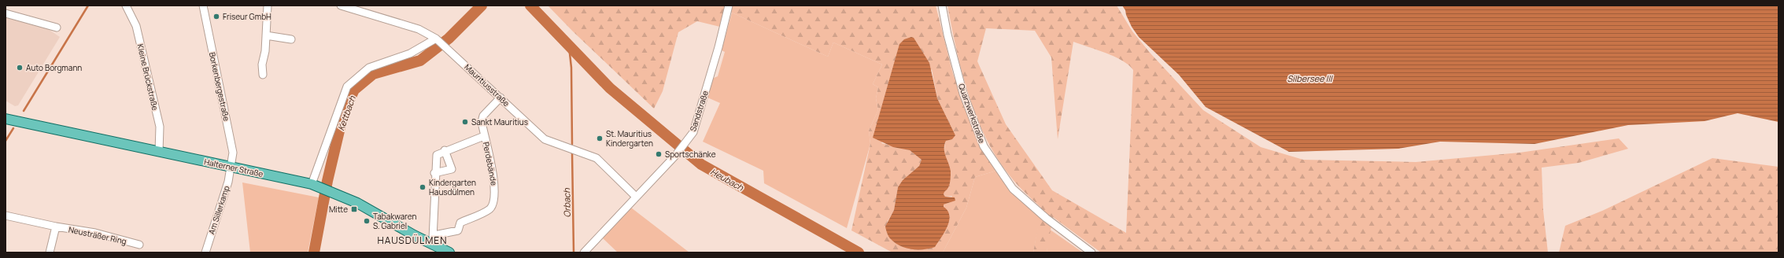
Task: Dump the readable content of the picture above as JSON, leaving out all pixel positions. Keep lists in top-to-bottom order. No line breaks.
{"streets":{"main road":["Halterner Straße"],"street":["Kleine Brückstraße","Mauritiusstraße","Borkenbergestraße","Sandstraße","Quarzwerkstraße","Perdebände","Am Sillerkamp","Neusträßer Ring"]},"crossings":[["Kleine Brückstraße","Halterner Straße"],["Mauritiusstraße","Sandstraße"],["Mauritiusstraße","Perdebände"],["Borkenbergestraße","Halterner Straße"],["Borkenbergestraße","Am Sillerkamp"],["Perdebände","Halterner Straße"],["Halterner Straße","Am Sillerkamp"]],"districts":["HAUSDÜLMEN"],"water":["Silbersee III","Kettbach","Heubach","Orbach"],"places":{"other":["Friseur GmbH","Auto Borgmann","Sankt Mauritius","St. Mauritius Kindergarten","Sportschänke","Kindergarten Hausdülmen","Tabakwaren S. Gabriel"],"transit":["Mitte"]}}
